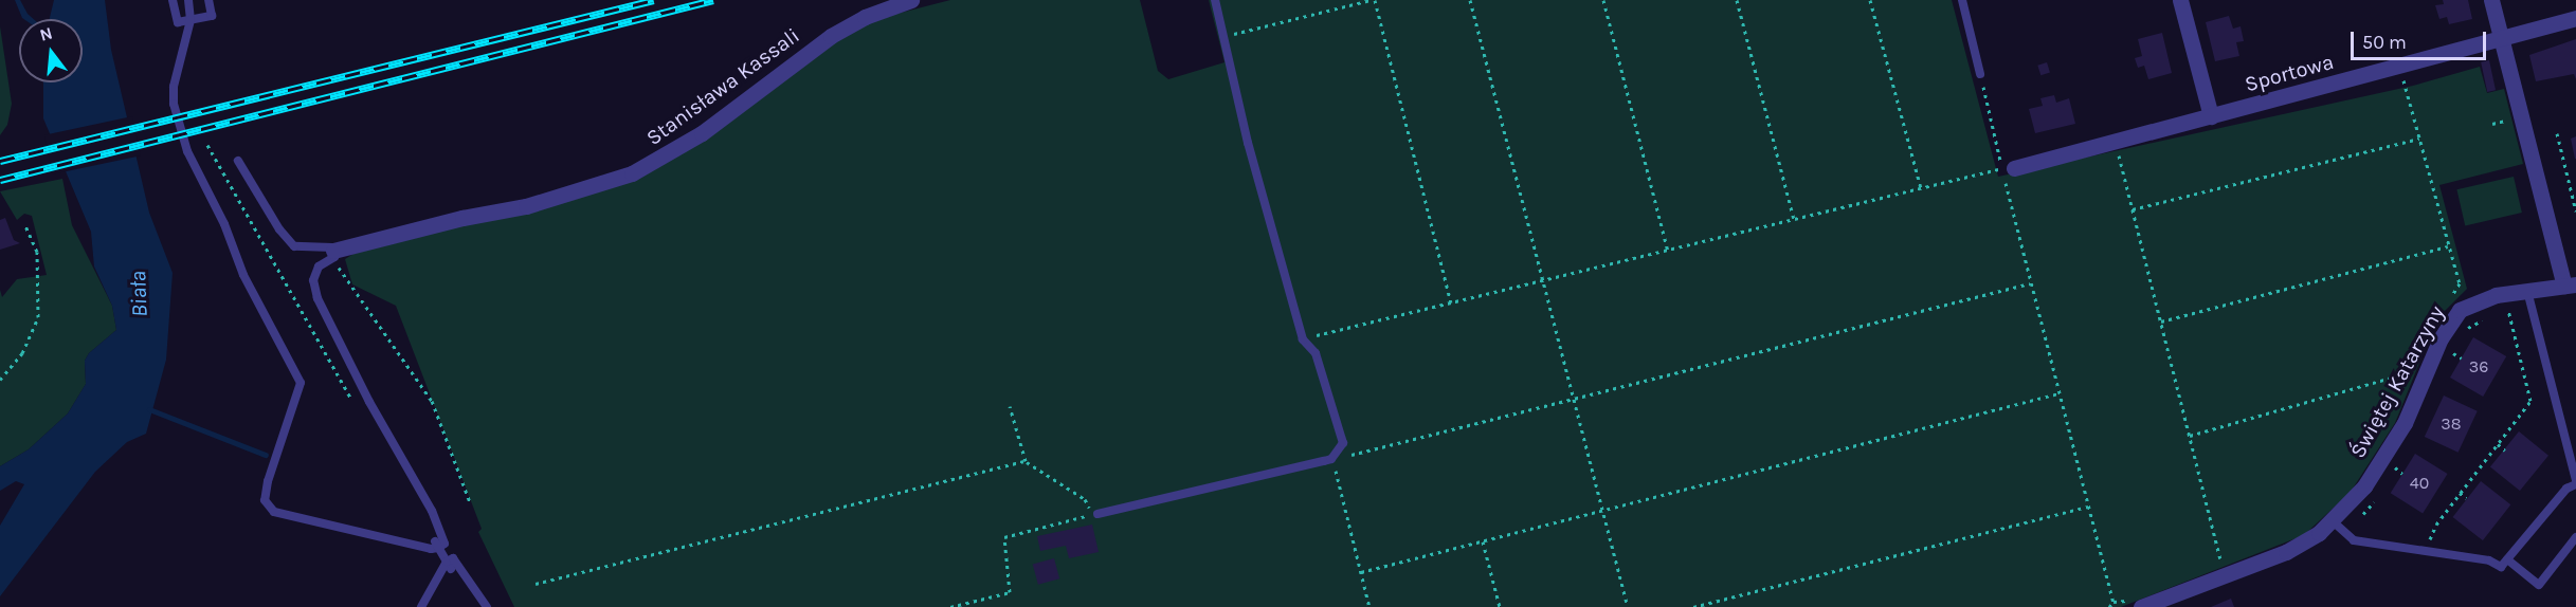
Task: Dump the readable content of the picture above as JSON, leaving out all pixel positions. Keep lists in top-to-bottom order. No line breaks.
{"streets":{"street":["Sportowa","Stanisława Kassali","Świętej Katarzyny"]},"water":["Biała"],"house_numbers":["36","38","40"],"scale_bar":"50 m","north":"top"}
